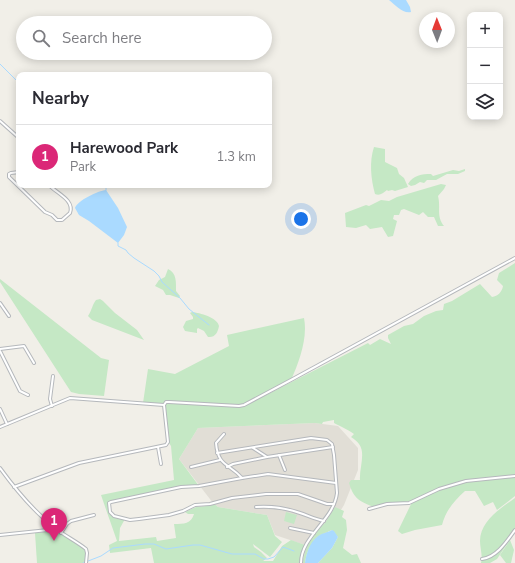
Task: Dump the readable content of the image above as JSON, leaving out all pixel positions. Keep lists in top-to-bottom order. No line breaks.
{"north":"top","page":{"map_buttons":["+","−"],"search":"Search here","heading":"Nearby","list":[{"mark":"1","name":"Harewood Park","note":"Park","value":"1.3 km"}],"pins":"1"}}
